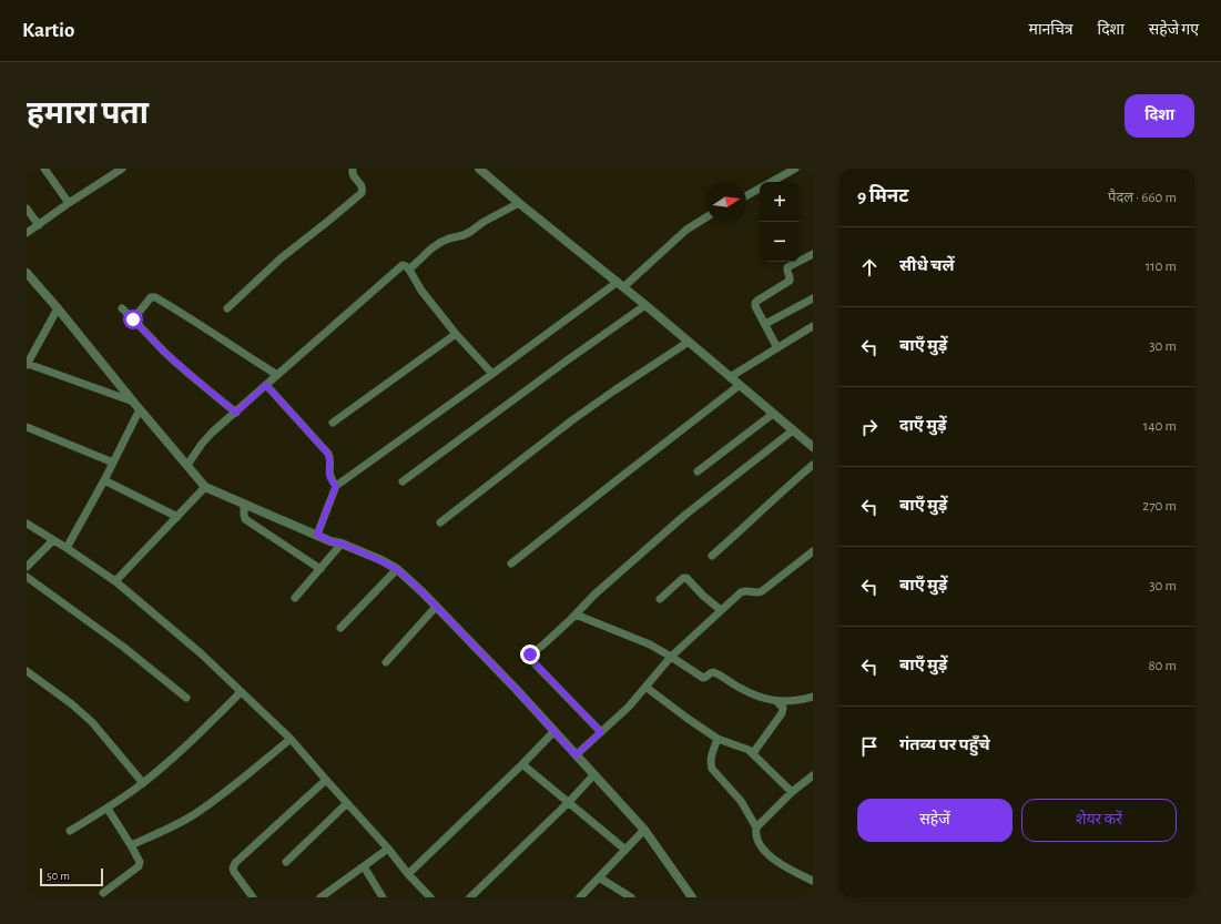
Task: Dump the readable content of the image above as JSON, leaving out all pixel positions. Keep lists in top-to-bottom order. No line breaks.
{"scale_bar":"50 m","north":"right","page":{"header":"Kartio","nav":["मानचित्र","दिशा","सहेजे गए"],"buttons":["दिशा",["सहेजें","शेयर करें"]],"title":"हमारा पता","heading":["9 मिनट","पैदल · 660 m"],"map_buttons":["+","−"],"list":[["सीधे चलें","110 m"],["बाएँ मुड़ें","30 m"],["दाएँ मुड़ें","140 m"],["बाएँ मुड़ें","270 m"],["बाएँ मुड़ें","30 m"],["बाएँ मुड़ें","80 m"],"गंतव्य पर पहुँचे"],"scale":"50 m"}}
